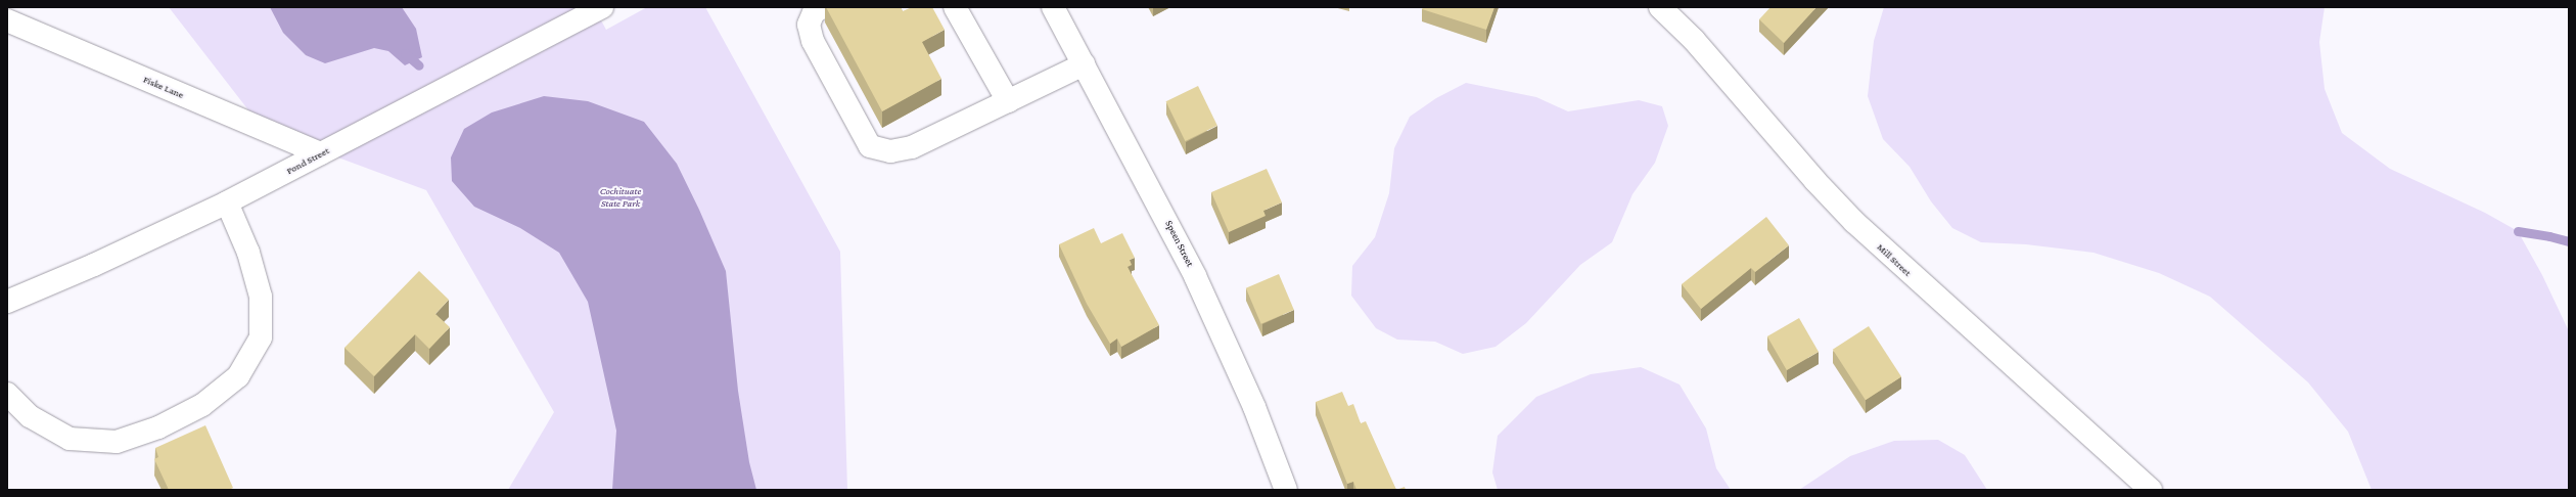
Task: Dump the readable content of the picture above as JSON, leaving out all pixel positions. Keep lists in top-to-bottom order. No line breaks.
{"streets":{"street":["Fiske Lane","Pond Street","Speen Street","Mill Street"]},"crossings":[["Fiske Lane","Pond Street"]],"parks":["Cochituate State Park"]}
